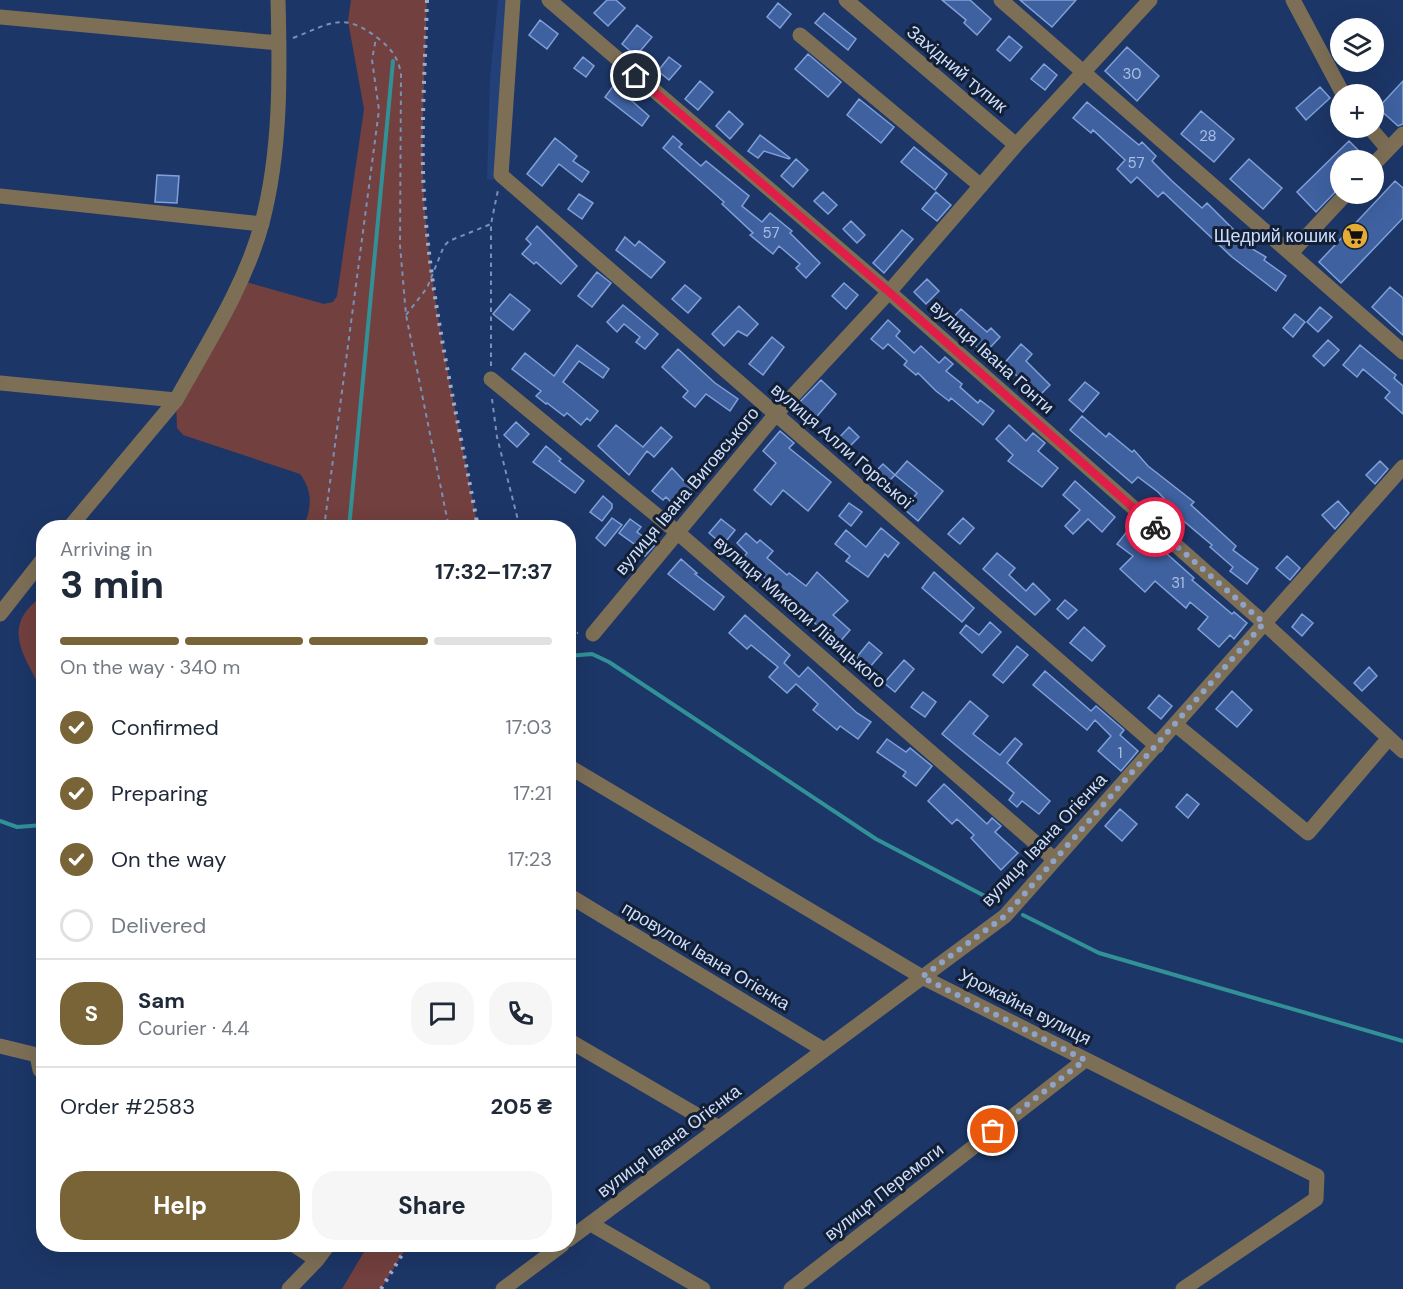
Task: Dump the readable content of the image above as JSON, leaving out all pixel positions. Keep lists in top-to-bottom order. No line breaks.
{"streets":{"street":["Західний тупик","вулиця Івана Гонти","вулиця Алли Горської","вулиця Івана Виговського","вулиця Миколи Лівицького","вулиця Івана Огієнка","провулок Івана Огієнка","Урожайна вулиця","вулиця Перемоги"]},"crossings":[["Західний тупик","вулиця Івана Виговського"],["вулиця Івана Гонти","вулиця Івана Виговського"],["вулиця Івана Гонти","вулиця Івана Огієнка"],["вулиця Алли Горської","вулиця Івана Виговського"],["вулиця Алли Горської","вулиця Івана Огієнка"],["вулиця Івана Виговського","вулиця Миколи Лівицького"],["вулиця Миколи Лівицького","вулиця Івана Огієнка"],["вулиця Івана Огієнка","провулок Івана Огієнка"],["вулиця Івана Огієнка","Урожайна вулиця"],["Урожайна вулиця","вулиця Перемоги"]],"places":{"supermarket":["Щедрий кошик"]},"house_numbers":["30","28","57","57","31","1"],"page":{"map_buttons":["+","−"],"heading":["3 min","Arriving in","17:32–17:37"],"panel":["Sam","Courier · 4.4","Order #2583","205 ₴"],"bar":"On the way · 340 m","list":[["Confirmed","17:03"],["Preparing","17:21"],["On the way","17:23"],"Delivered"],"round":"S","buttons":["Help","Share"]}}
